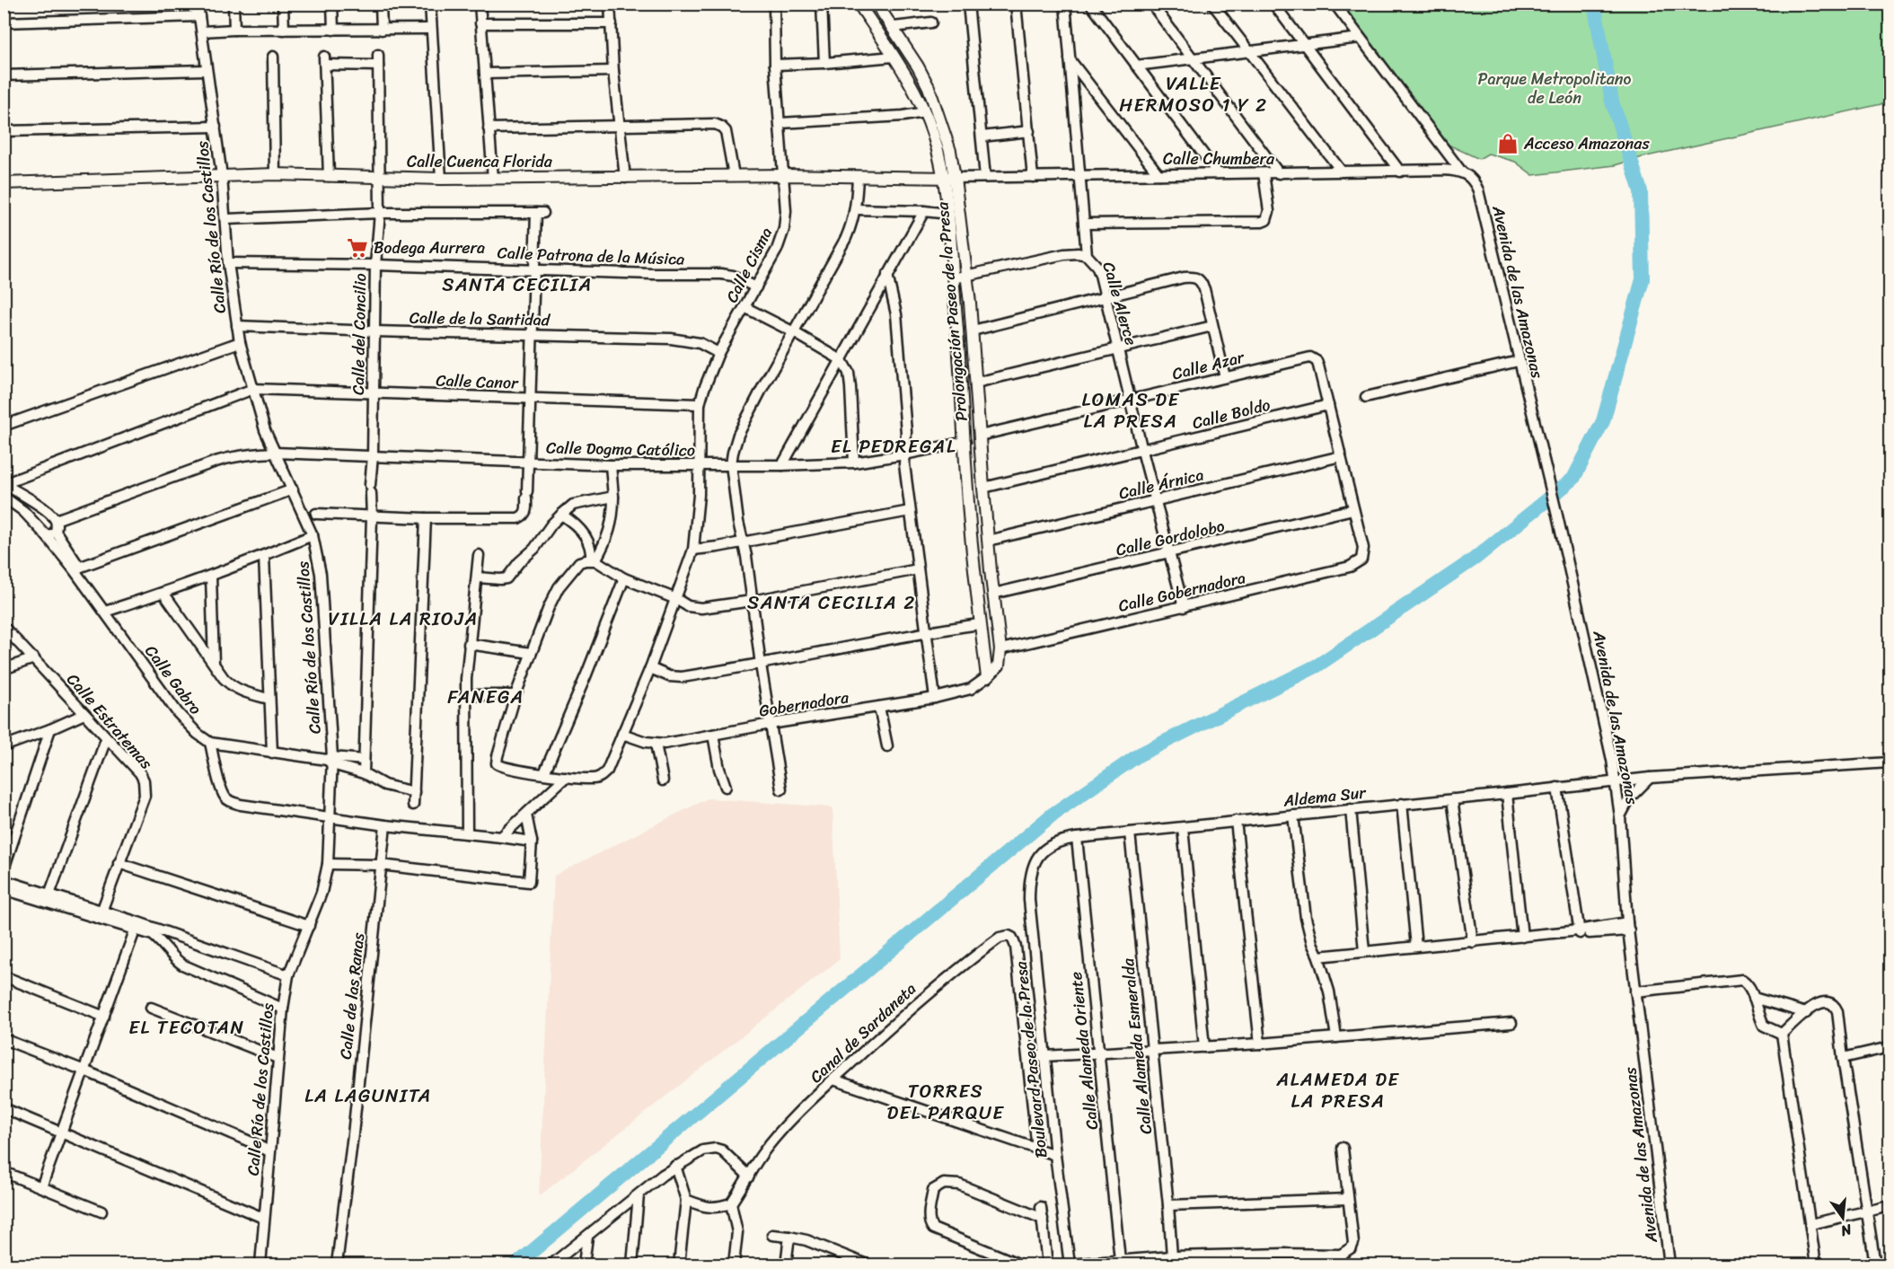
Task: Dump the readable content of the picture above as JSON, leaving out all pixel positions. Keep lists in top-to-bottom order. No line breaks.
{"streets":{"street":["Calle Chumbera","Calle Cuenca Florida","Calle Río de los Castillos","Calle Patrona de la Música","Calle Cisma","Avenida de las Amazonas","Calle Alerce","Prolongación Paseo de la Presa","Calle de la Santidad","Calle del Concilio","Calle Azar","Calle Canor","Calle Boldo","Calle Dogma Católico","Calle Árnica","Calle Gordolobo","Calle Gobernadora","Calle Gabro","Gobernadora","Calle Estratemas","Aldema Sur","Calle de las Ranas","Canal de Sardaneta","Calle Alameda Esmeralda","Calle Alameda Oriente","Boulevard Paseo de la Presa"]},"crossings":[["Calle Chumbera","Calle Cuenca Florida"],["Calle Chumbera","Avenida de las Amazonas"],["Calle Chumbera","Calle Alerce"],["Calle Chumbera","Prolongación Paseo de la Presa"],["Calle Cuenca Florida","Calle Río de los Castillos"],["Calle Cuenca Florida","Calle Cisma"],["Calle Cuenca Florida","Prolongación Paseo de la Presa"],["Calle Cuenca Florida","Calle del Concilio"],["Calle Río de los Castillos","Calle Patrona de la Música"],["Calle Río de los Castillos","Calle de la Santidad"],["Calle Río de los Castillos","Calle Canor"],["Calle Río de los Castillos","Calle Dogma Católico"],["Calle Patrona de la Música","Calle Cisma"],["Calle Patrona de la Música","Calle del Concilio"],["Calle Cisma","Calle de la Santidad"],["Calle Cisma","Calle Canor"],["Calle Cisma","Calle Dogma Católico"],["Calle Cisma","Gobernadora"],["Avenida de las Amazonas","Aldema Sur"],["Calle Alerce","Calle Azar"],["Calle Alerce","Calle Boldo"],["Calle Alerce","Calle Árnica"],["Calle Alerce","Calle Gordolobo"],["Calle Alerce","Calle Gobernadora"],["Prolongación Paseo de la Presa","Calle Azar"],["Prolongación Paseo de la Presa","Calle Boldo"],["Prolongación Paseo de la Presa","Calle Dogma Católico"],["Prolongación Paseo de la Presa","Calle Árnica"],["Prolongación Paseo de la Presa","Calle Gordolobo"],["Prolongación Paseo de la Presa","Calle Gobernadora"],["Prolongación Paseo de la Presa","Gobernadora"],["Calle de la Santidad","Calle del Concilio"],["Calle del Concilio","Calle Canor"],["Calle del Concilio","Calle Dogma Católico"],["Calle Azar","Calle Boldo"],["Calle Gordolobo","Calle Gobernadora"],["Aldema Sur","Calle Alameda Esmeralda"],["Aldema Sur","Calle Alameda Oriente"],["Aldema Sur","Boulevard Paseo de la Presa"]],"districts":["VALLE HERMOSO 1 Y 2","SANTA CECILIA","LOMAS DE LA PRESA","EL PEDREGAL","SANTA CECILIA 2","VILLA LA RIOJA","FANEGA","EL TECOTAN","ALAMEDA DE LA PRESA","TORRES DEL PARQUE","LA LAGUNITA"],"parks":["Parque Metropolitano de León"],"places":{"shop":["Acceso Amazonas"],"supermarket":["Bodega Aurrera"]},"north":"bottom"}
